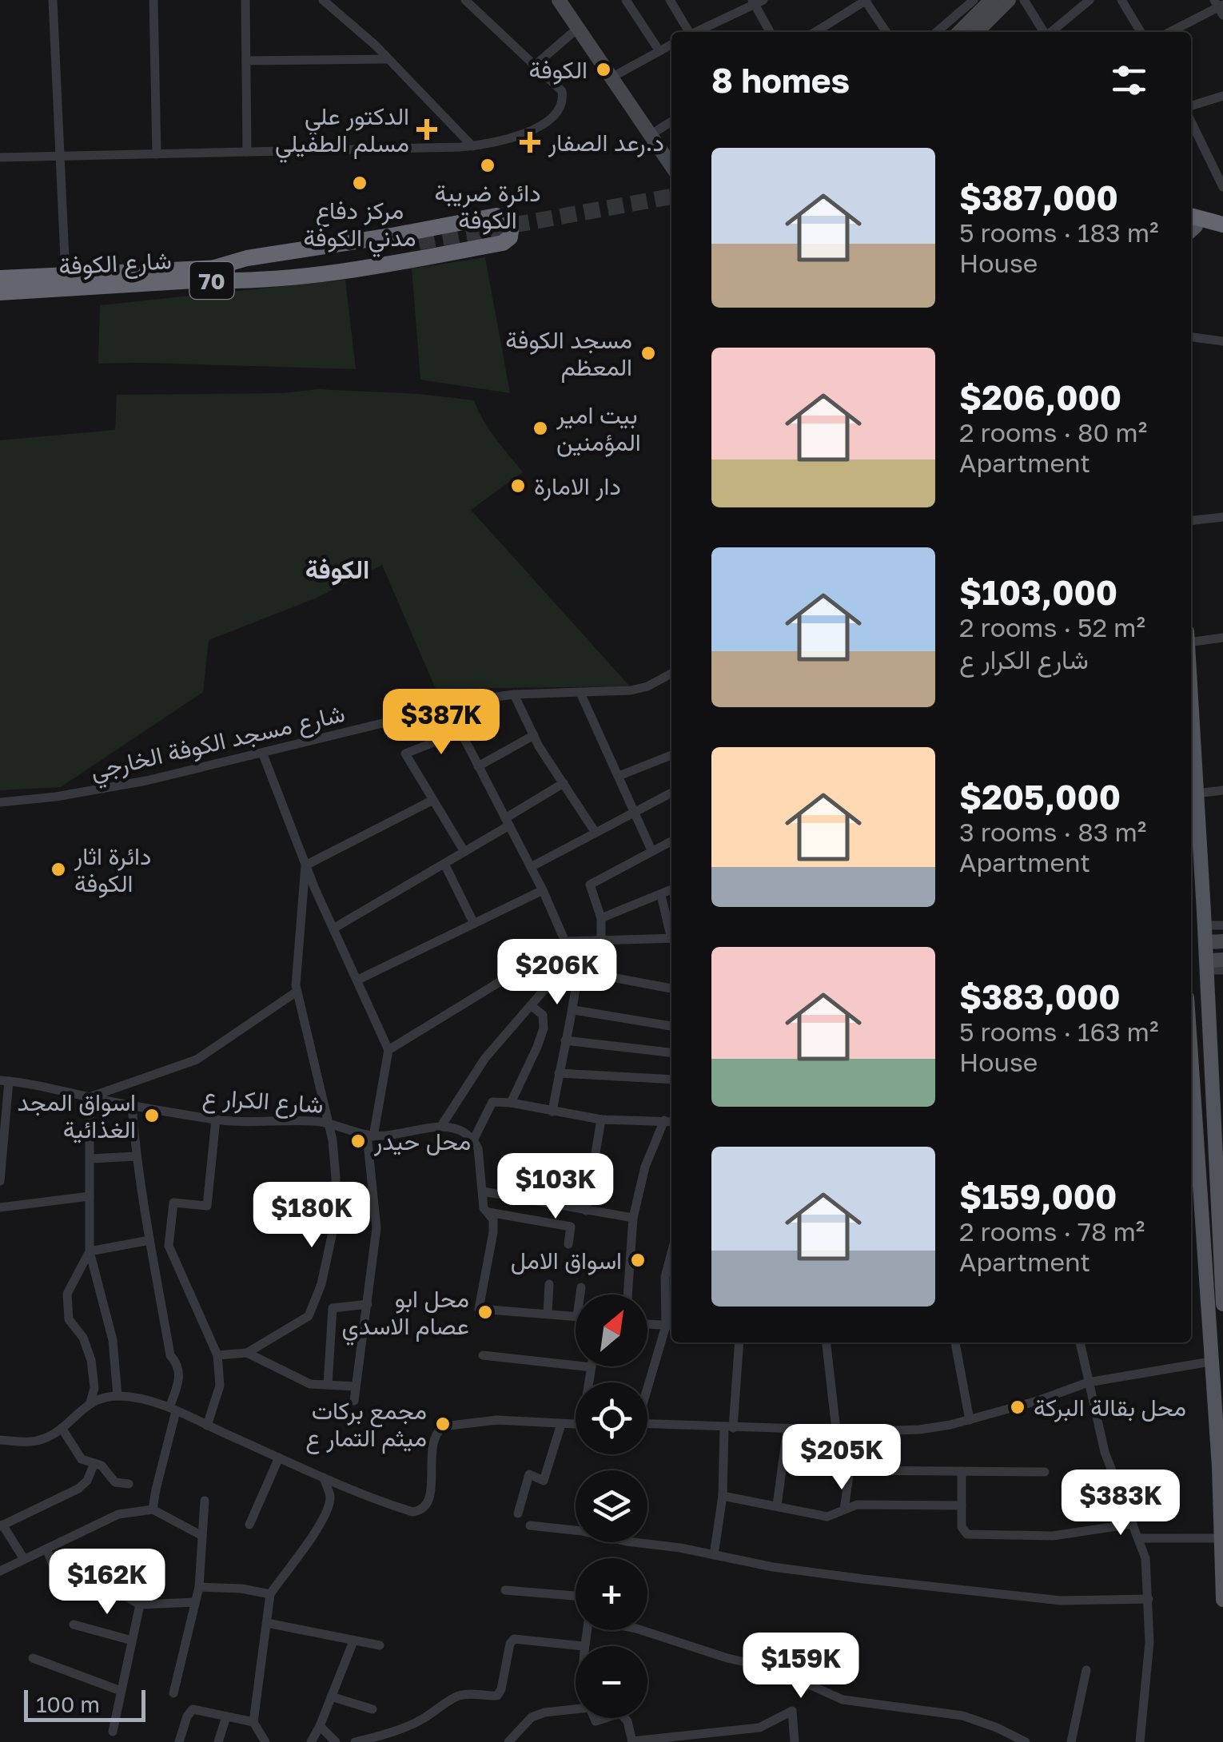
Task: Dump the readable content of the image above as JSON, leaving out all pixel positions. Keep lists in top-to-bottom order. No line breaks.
{"streets":{"highway":["شارع الكوفة","70"],"street":["شارع مسجد الكوفة الخارجي","شارع الكرار ع"]},"districts":["الكوفة"],"places":{"other":["الكوفة","دائرة ضريبة الكوفة","مركز دفاع مدني الكوفة","مسجد الكوفة المعظم","بيت امير المؤمنين","دار الامارة","دائرة اثار الكوفة","اسواق المجد الغذائية","محل حيدر","اسواق الامل","محل ابو عصام الاسدي","محل بقالة البركة","مجمع بركات ميثم التمار ع"],"health":["الدكتور علي مسلم الطفيلي","د.رعد الصفار"]},"scale_bar":"100 m","north":"top right","page":{"heading":"8 homes","list":[{"name":"$387,000","note":"5 rooms · 183 m² · House"},{"name":"$206,000","note":"2 rooms · 80 m² · Apartment"},{"name":"$103,000","note":"2 rooms · 52 m² · شارع الكرار ع"},{"name":"$205,000","note":"3 rooms · 83 m² · Apartment"},{"name":"$383,000","note":"5 rooms · 163 m² · House"},{"name":"$159,000","note":"2 rooms · 78 m² · Apartment"}],"price":["$387K","$206K","$103K","$180K","$205K","$383K","$162K","$159K"],"map_buttons":["+","−"],"scale":"100 m"}}
